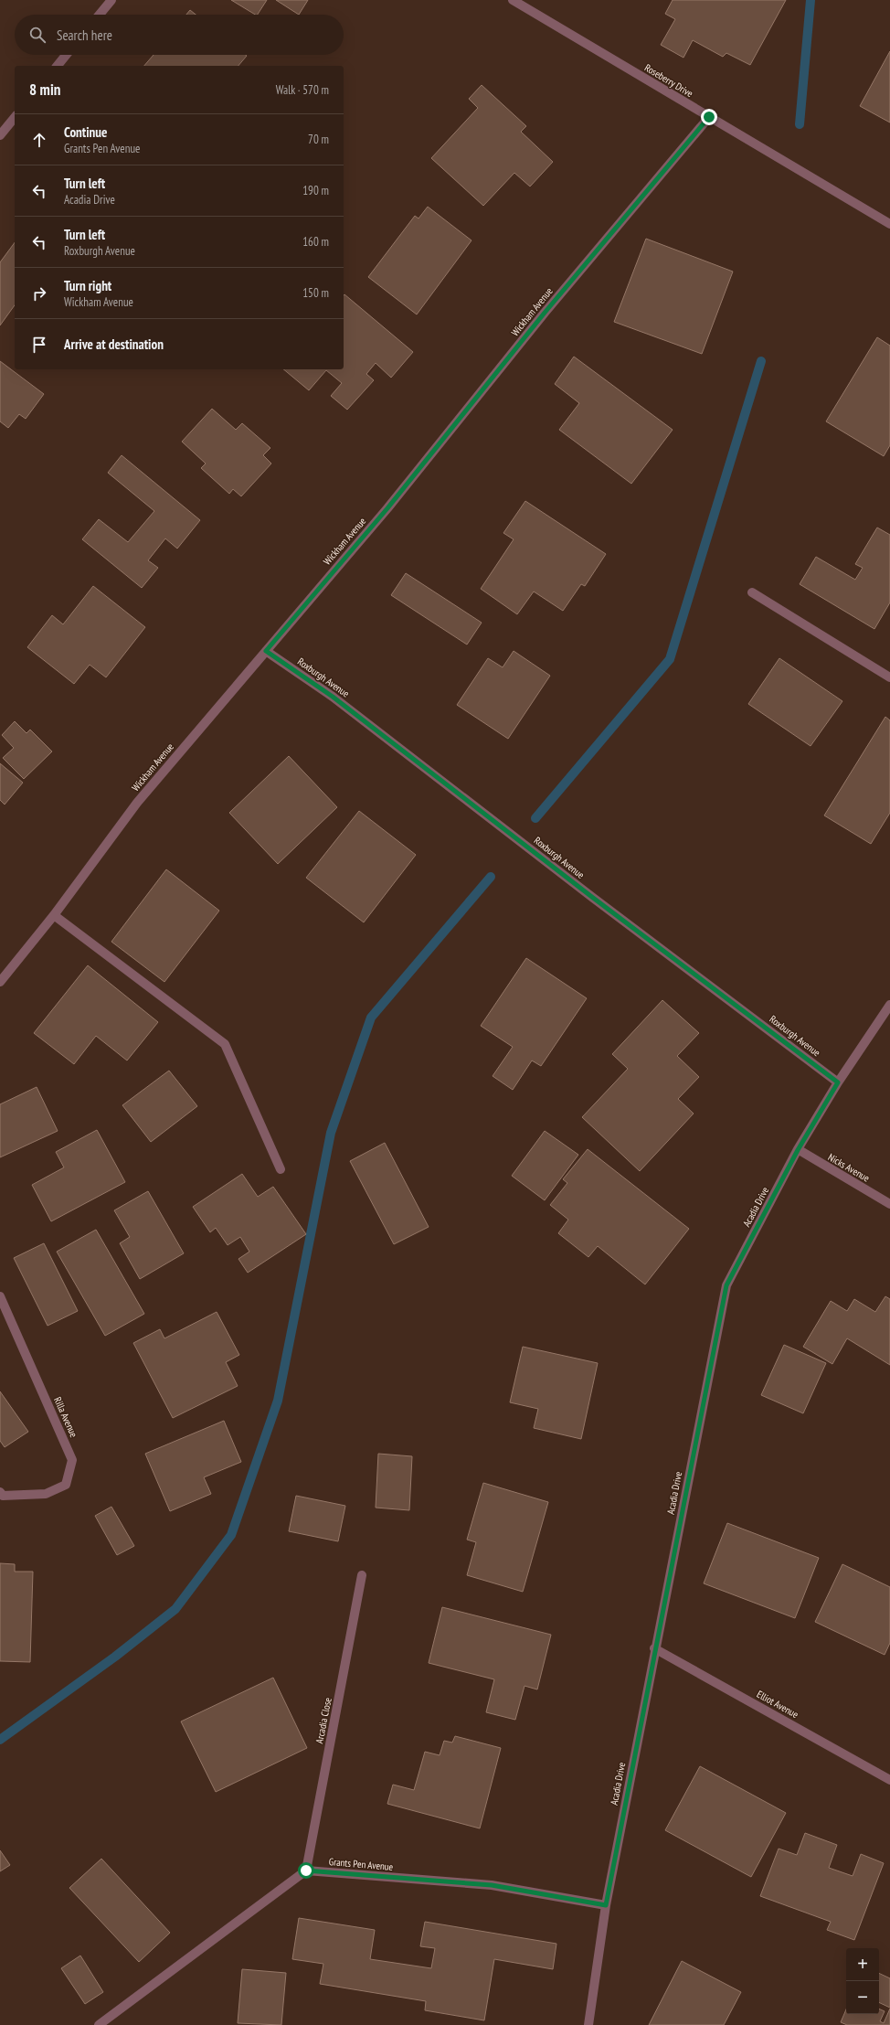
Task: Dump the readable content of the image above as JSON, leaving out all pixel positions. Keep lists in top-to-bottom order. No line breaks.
{"streets":{"street":["Roseberry Drive","Wickham Avenue","Roxburgh Avenue","Nicks Avenue","Acadia Drive","Rilla Avenue","Elliot Avenue","Arcadia Close","Grants Pen Avenue"]},"crossings":[["Roseberry Drive","Wickham Avenue"],["Wickham Avenue","Roxburgh Avenue"],["Roxburgh Avenue","Acadia Drive"],["Nicks Avenue","Acadia Drive"],["Acadia Drive","Elliot Avenue"],["Acadia Drive","Grants Pen Avenue"],["Arcadia Close","Grants Pen Avenue"]],"page":{"search":"Search here","heading":["8 min","Walk · 570 m"],"list":[["Continue","Grants Pen Avenue","70 m"],["Turn left","Acadia Drive","190 m"],["Turn left","Roxburgh Avenue","160 m"],["Turn right","Wickham Avenue","150 m"],"Arrive at destination"],"map_buttons":["+","−"]}}
